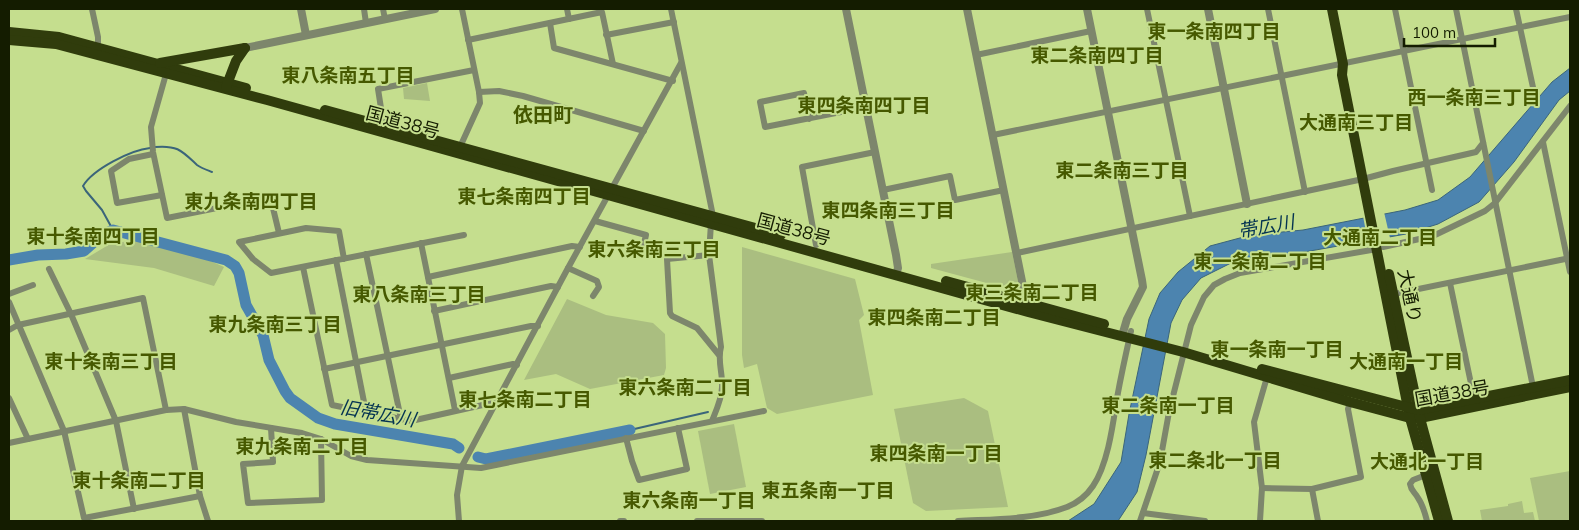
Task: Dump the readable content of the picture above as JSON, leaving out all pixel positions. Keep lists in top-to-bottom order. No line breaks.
{"streets":{"highway":["国道38号","大通り"]},"crossings":[["国道38号","大通り"]],"districts":["東一条南四丁目","東二条南四丁目","東八条南五丁目","西一条南三丁目","東四条南四丁目","依田町","大通南三丁目","東二条南三丁目","東七条南四丁目","東九条南四丁目","東四条南三丁目","東十条南四丁目","大通南二丁目","東六条南三丁目","東一条南二丁目","東三条南二丁目","東八条南三丁目","東四条南二丁目","東九条南三丁目","東一条南一丁目","東十条南三丁目","大通南一丁目","東六条南二丁目","東七条南二丁目","東二条南一丁目","東九条南二丁目","東四条南一丁目","東二条北一丁目","大通北一丁目","東十条南二丁目","東五条南一丁目","東六条南一丁目"],"water":["帯広川","旧帯広川"],"scale_bar":"100 m"}
